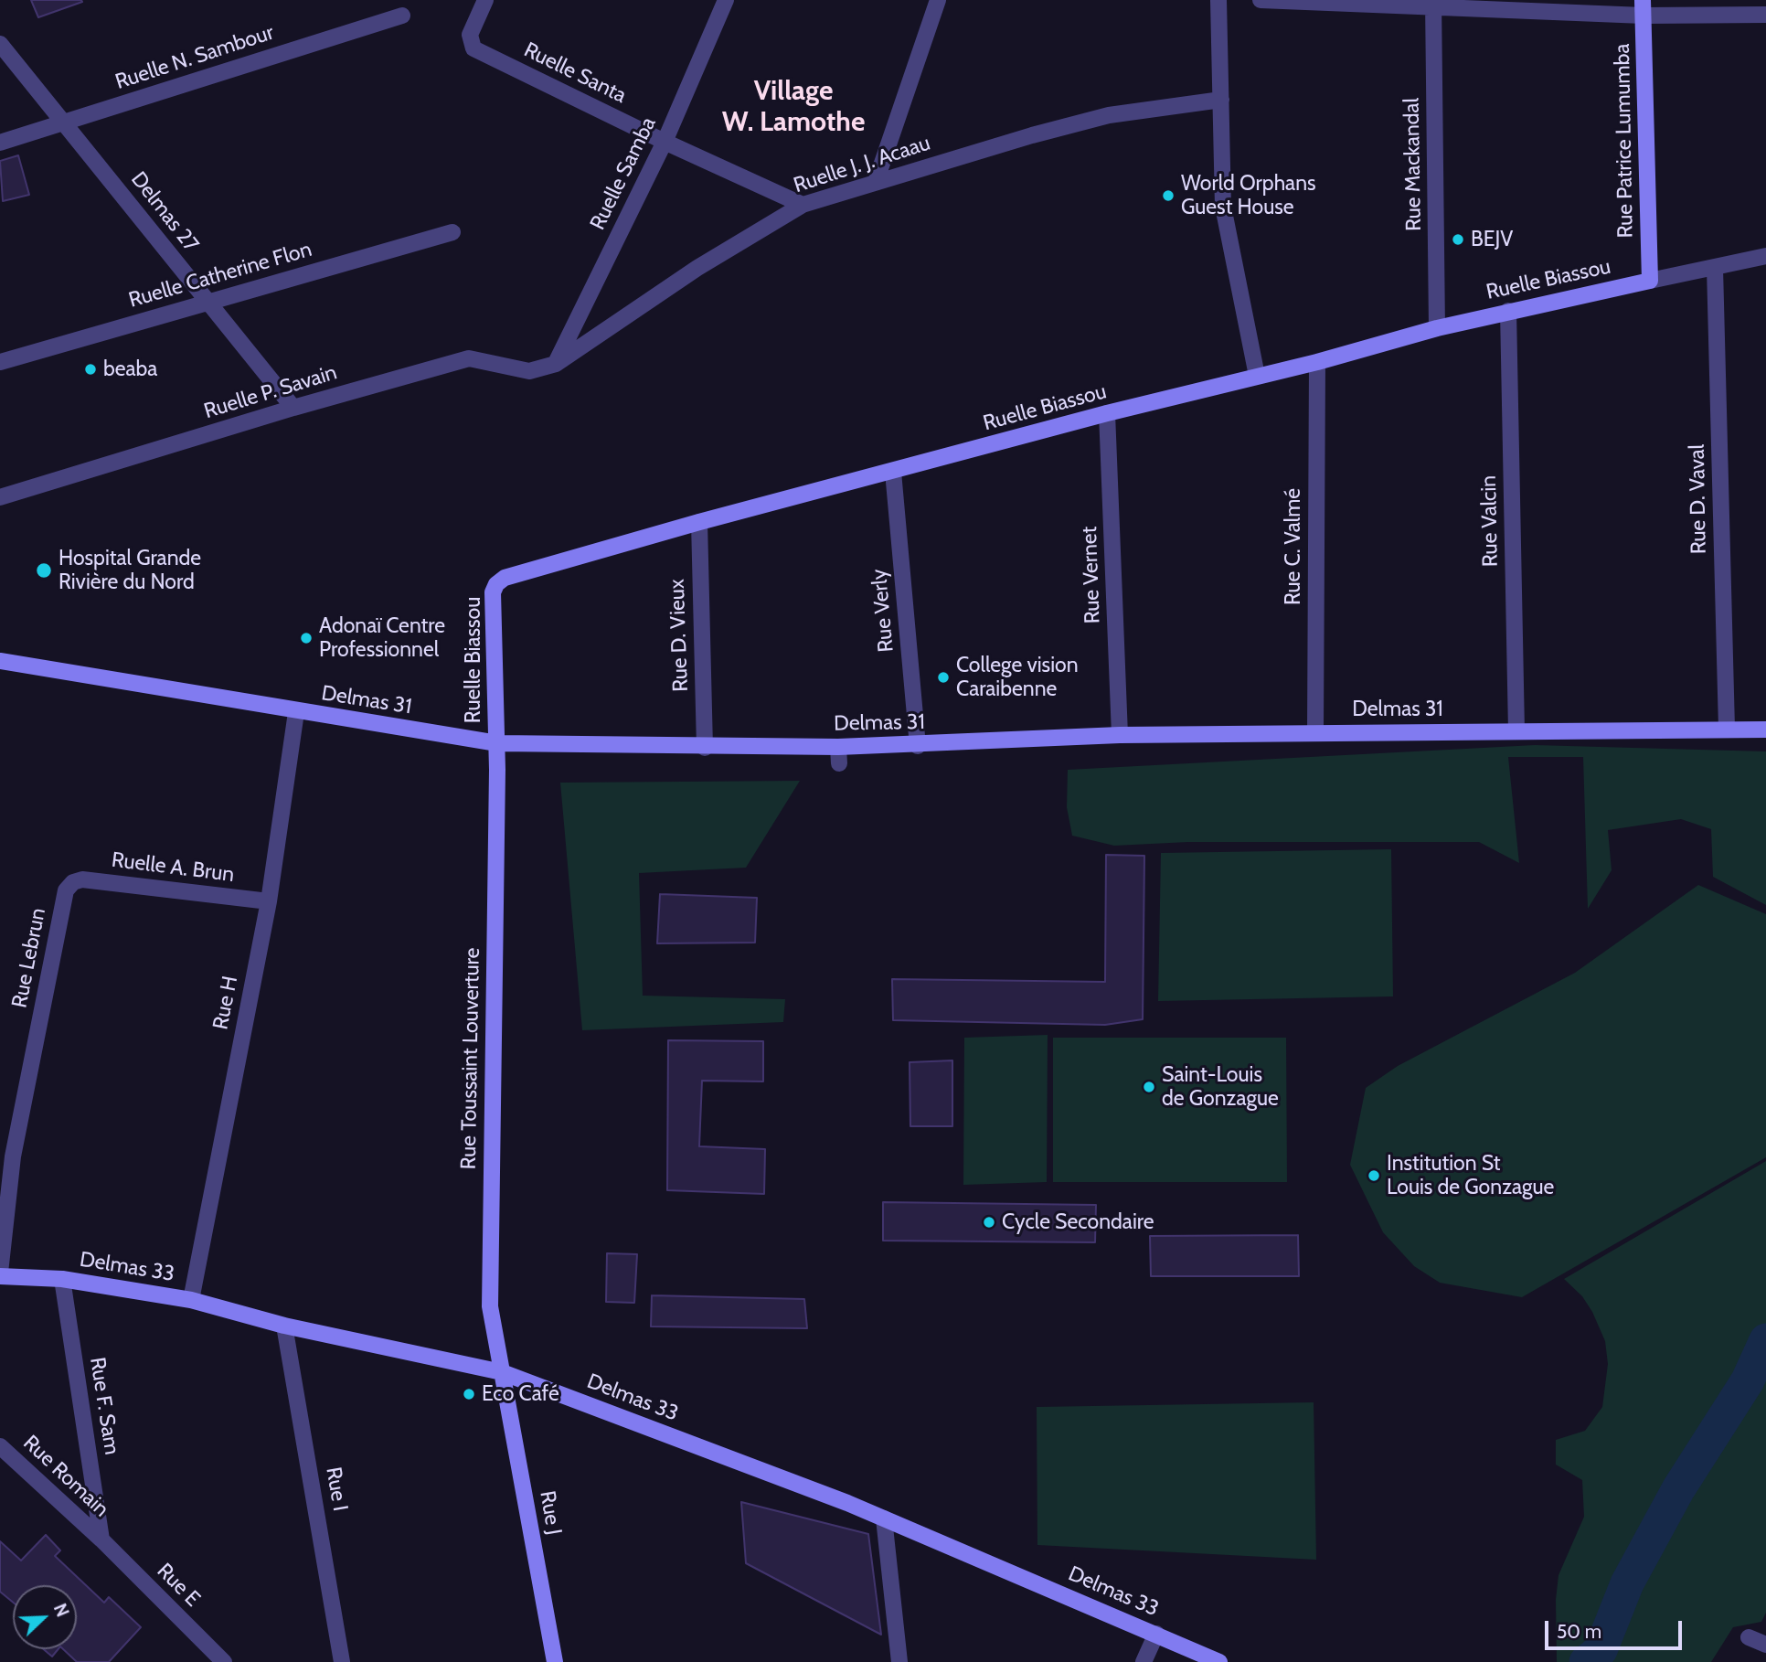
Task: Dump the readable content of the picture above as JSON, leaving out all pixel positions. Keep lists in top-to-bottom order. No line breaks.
{"streets":{"street":["Ruelle N. Sambour","Ruelle Santa","Rue Patrice Lumumba","Ruelle J. J. Acaau","Rue Mackandal","Ruelle Samba","Delmas 27","Ruelle Catherine Flon","Ruelle Biassou","Ruelle P. Savain","Rue D. Vaval","Rue Valcin","Rue C. Valmé","Rue Vernet","Rue Verly","Rue D. Vieux","Delmas 31","Ruelle A. Brun","Rue Lebrun","Rue H","Rue Toussaint Louverture","Delmas 33","Rue F. Sam","Rue Romain","Rue I","Rue J","Rue E"]},"crossings":[["Ruelle N. Sambour","Delmas 27"],["Ruelle Santa","Ruelle J. J. Acaau"],["Ruelle Santa","Ruelle Samba"],["Rue Patrice Lumumba","Ruelle Biassou"],["Ruelle J. J. Acaau","Ruelle Samba"],["Ruelle J. J. Acaau","Ruelle P. Savain"],["Rue Mackandal","Ruelle Biassou"],["Ruelle Samba","Ruelle P. Savain"],["Delmas 27","Ruelle Catherine Flon"],["Delmas 27","Ruelle P. Savain"],["Ruelle Biassou","Rue D. Vaval"],["Ruelle Biassou","Rue Valcin"],["Ruelle Biassou","Rue C. Valmé"],["Ruelle Biassou","Rue Vernet"],["Ruelle Biassou","Rue Verly"],["Ruelle Biassou","Rue D. Vieux"],["Ruelle Biassou","Delmas 31"],["Ruelle Biassou","Rue Toussaint Louverture"],["Rue D. Vaval","Delmas 31"],["Rue Valcin","Delmas 31"],["Rue C. Valmé","Delmas 31"],["Rue Vernet","Delmas 31"],["Rue Verly","Delmas 31"],["Rue D. Vieux","Delmas 31"],["Delmas 31","Rue H"],["Delmas 31","Rue Toussaint Louverture"],["Ruelle A. Brun","Rue Lebrun"],["Ruelle A. Brun","Rue H"],["Rue Lebrun","Delmas 33"],["Rue H","Delmas 33"],["Rue Toussaint Louverture","Delmas 33"],["Rue Toussaint Louverture","Rue J"],["Delmas 33","Rue F. Sam"],["Delmas 33","Rue I"],["Delmas 33","Rue J"],["Rue F. Sam","Rue Romain"],["Rue F. Sam","Rue E"],["Rue Romain","Rue E"]],"districts":["Village W. Lamothe"],"places":["World Orphans Guest House","BEJV","beaba","Hospital Grande Rivière du Nord","Adonaï Centre Professionnel","College vision Caraibenne","Saint-Louis de Gonzague","Institution St Louis de Gonzague","Cycle Secondaire","Eco Café"],"scale_bar":"50 m","north":"top right"}
